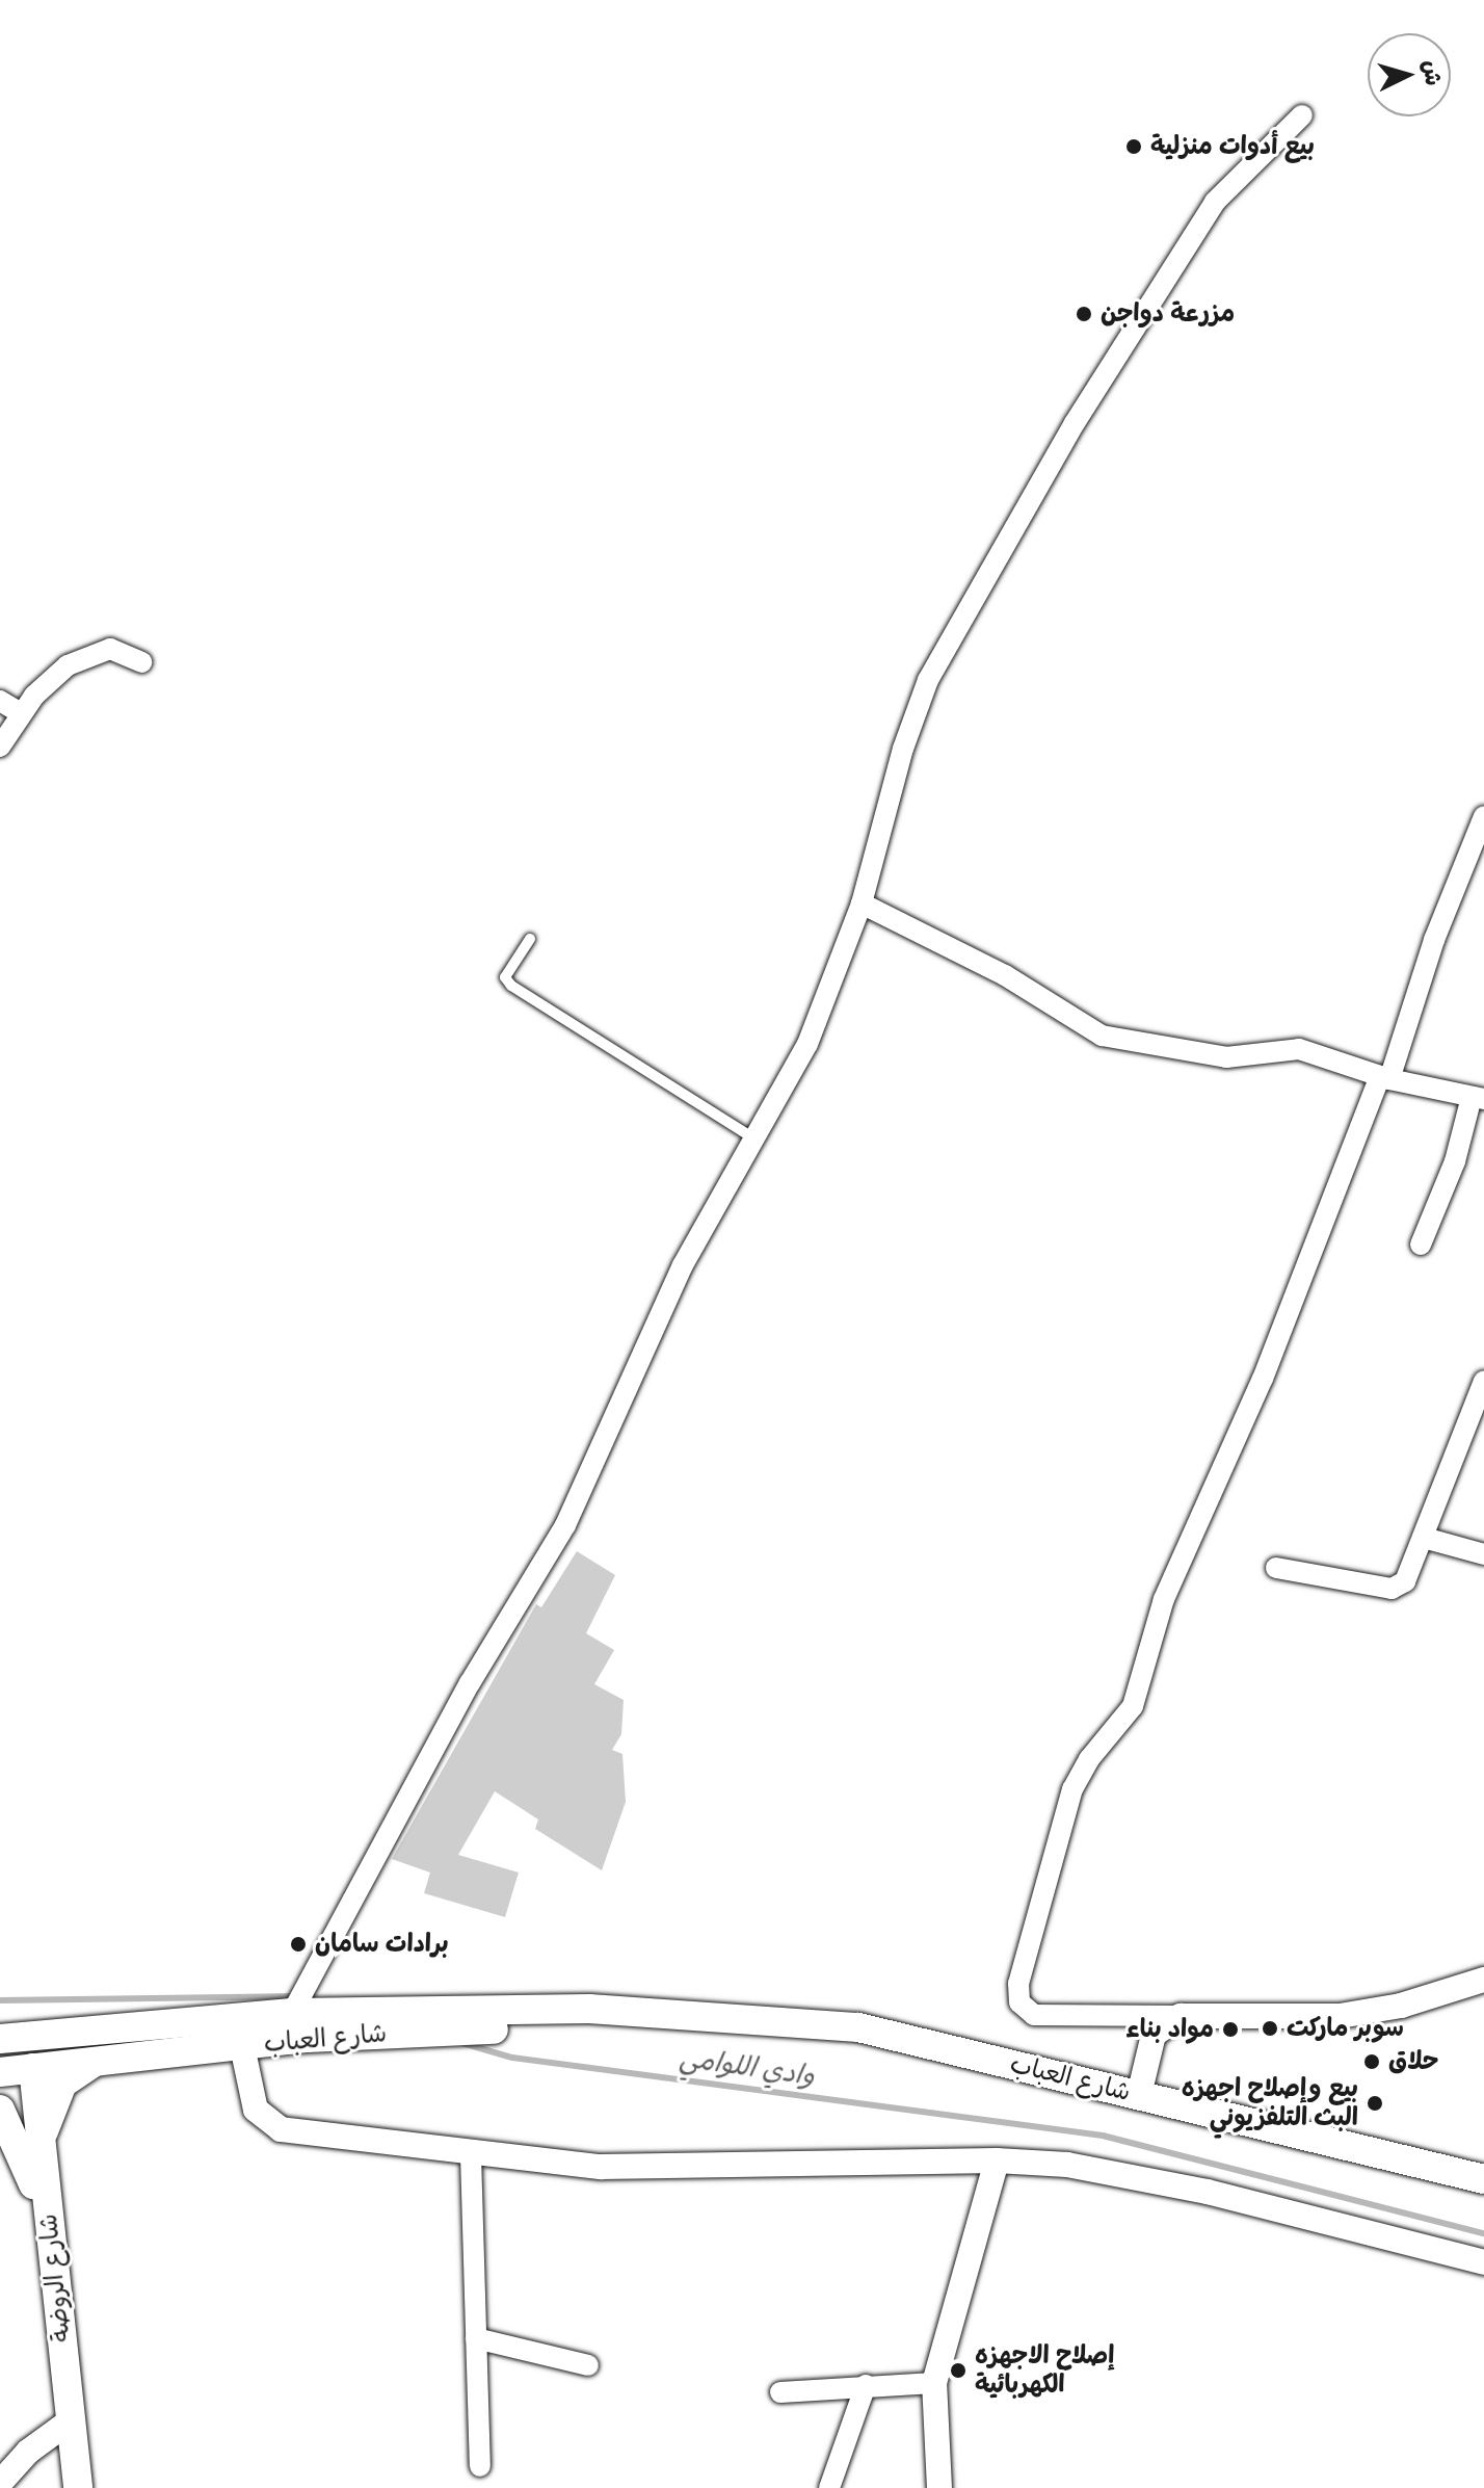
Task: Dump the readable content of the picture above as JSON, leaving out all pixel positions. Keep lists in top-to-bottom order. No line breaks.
{"streets":{"main road":["شارع العباب","شارع الروضة"]},"crossings":[["شارع العباب","شارع الروضة"]],"water":["وادي اللوامي"],"places":["بيع أدوات منزلية","مزرعة دواجن","برادات سامان","سوبر ماركت","مواد بناء","حلاق","بيع وإصلاح اجهزه البث التلفزيوني","إصلاح الاجهزه الكهربائية"],"north":"right"}
